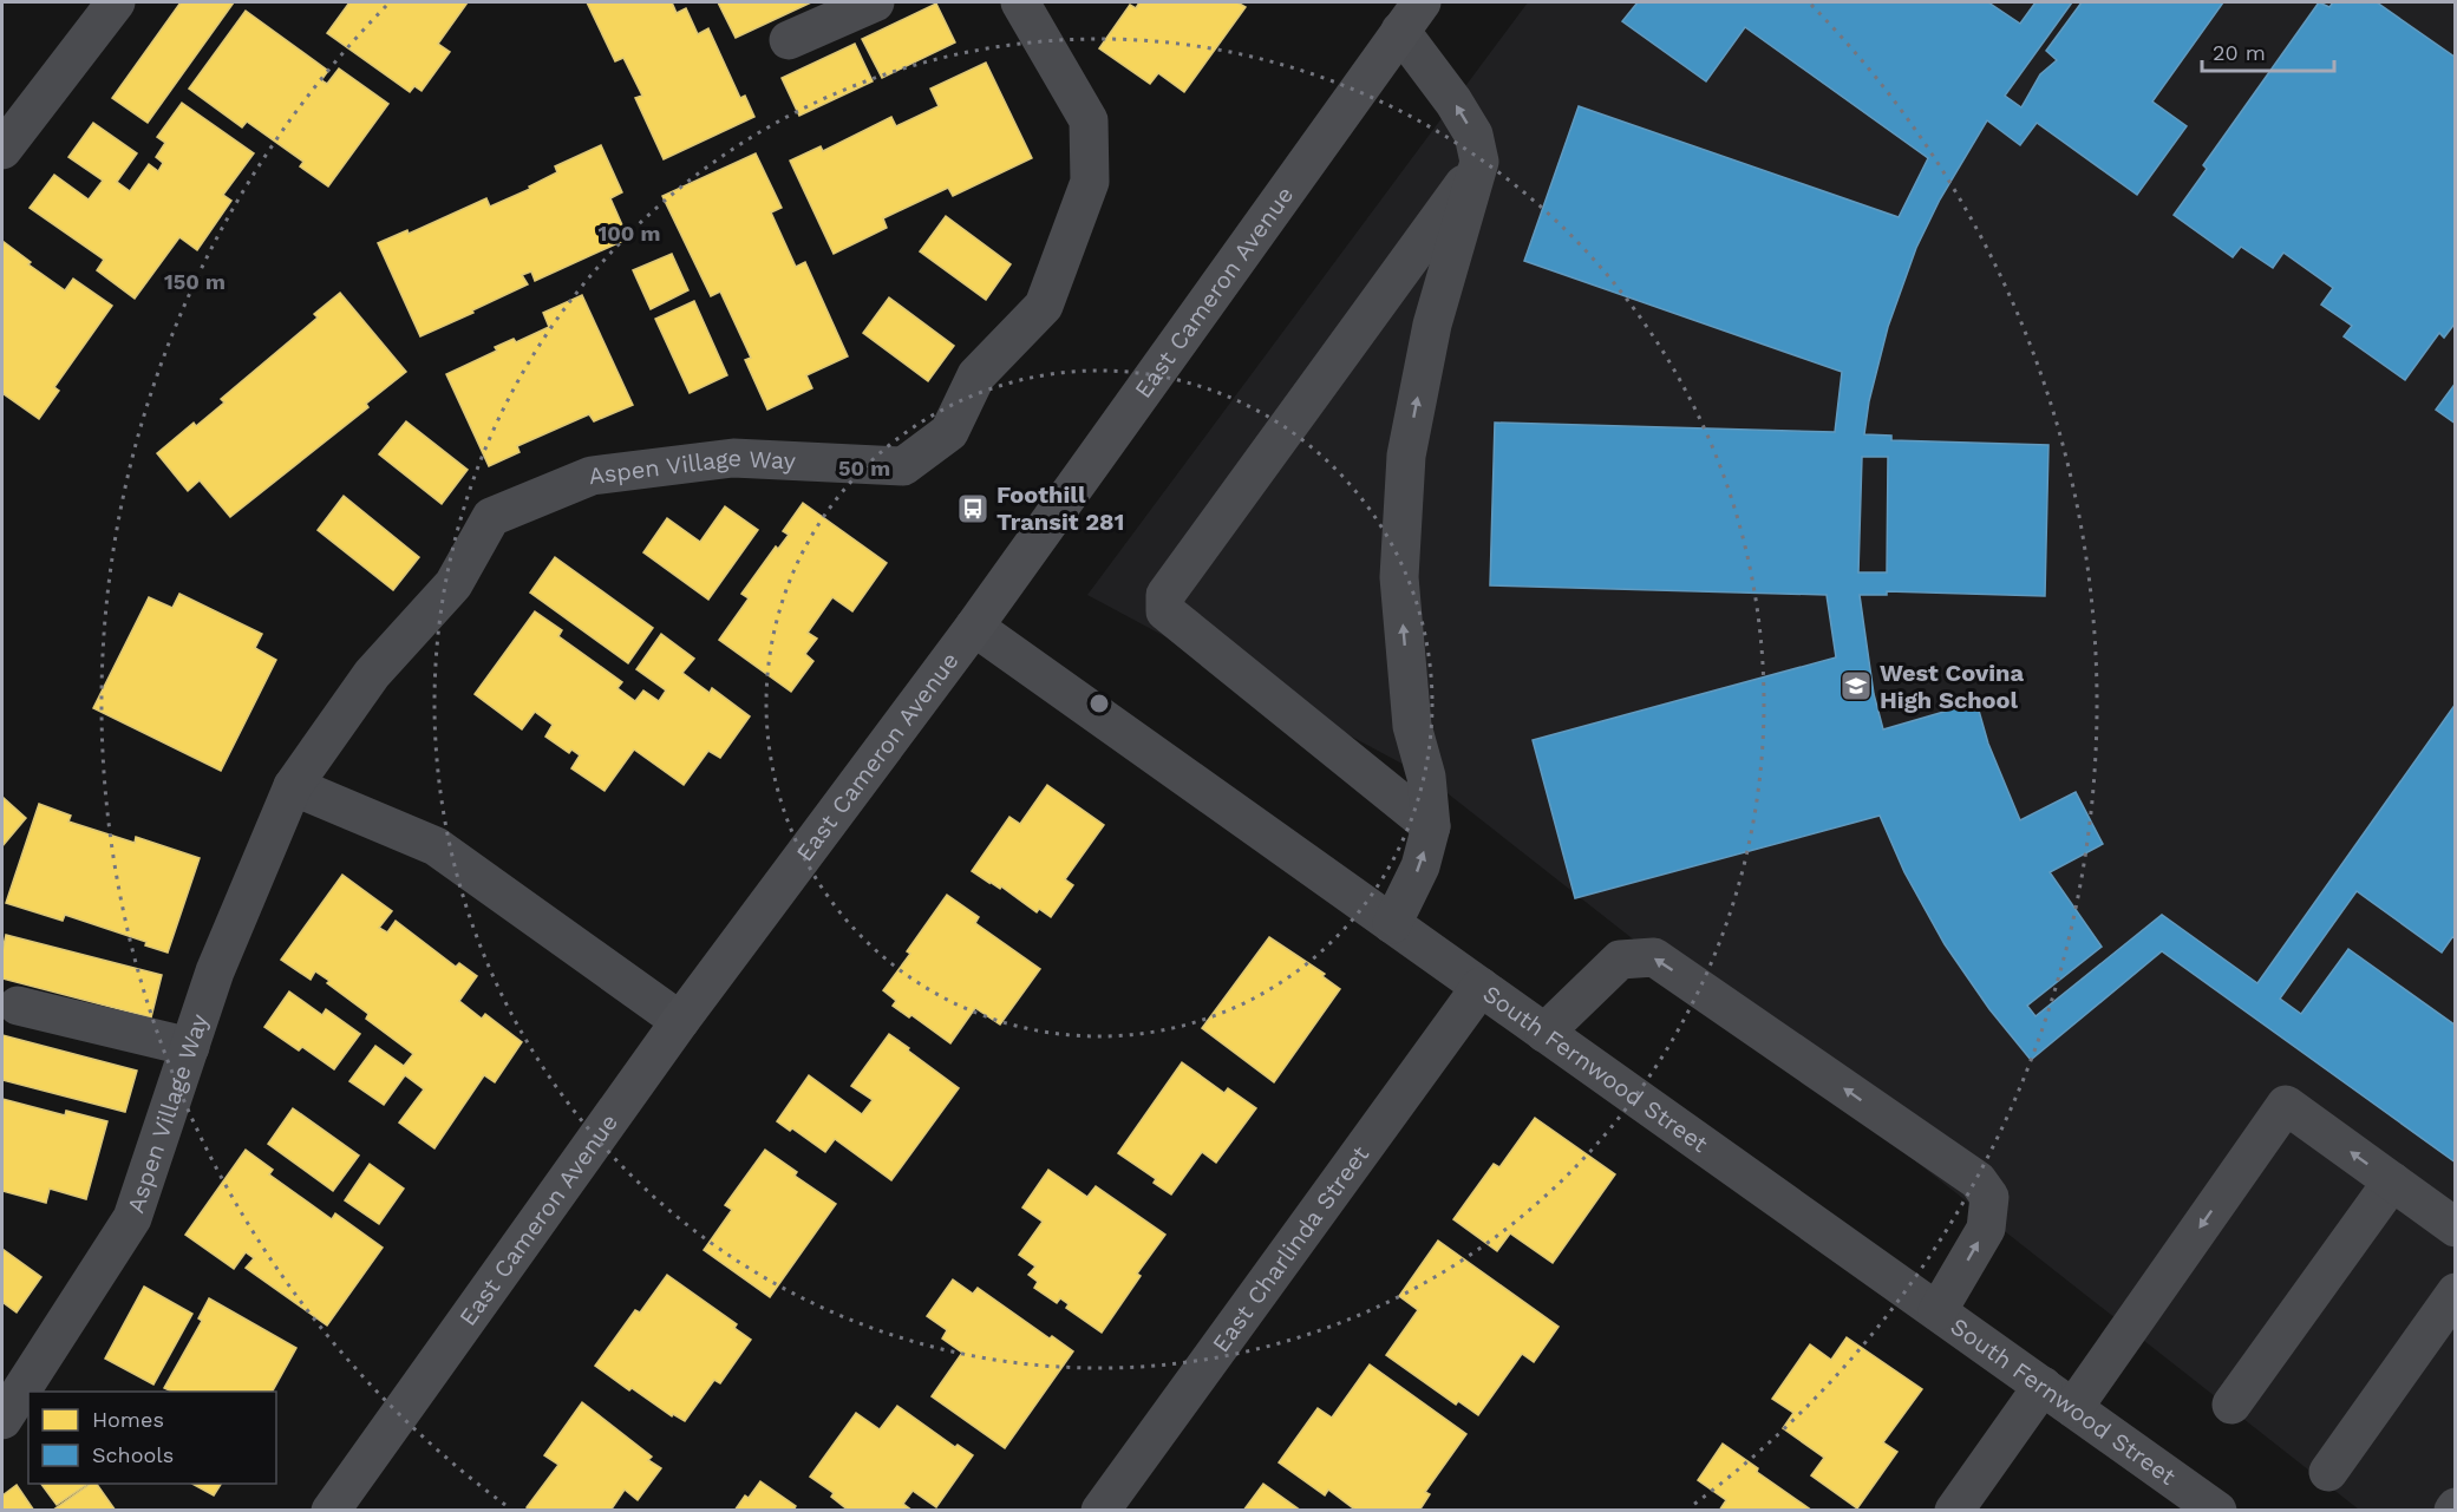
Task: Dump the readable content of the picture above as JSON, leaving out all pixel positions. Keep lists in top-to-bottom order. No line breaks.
{"streets":{"main road":["East Cameron Avenue"],"street":["Aspen Village Way","South Fernwood Street","East Charlinda Street"]},"crossings":[["East Cameron Avenue","South Fernwood Street"],["South Fernwood Street","East Charlinda Street"]],"places":{"bus stop":["Foothill Transit 281"],"school or university":["West Covina High School"]},"legend":["Homes","Schools"],"scale_bar":"20 m","rings":["100 m","150 m","50 m"]}
